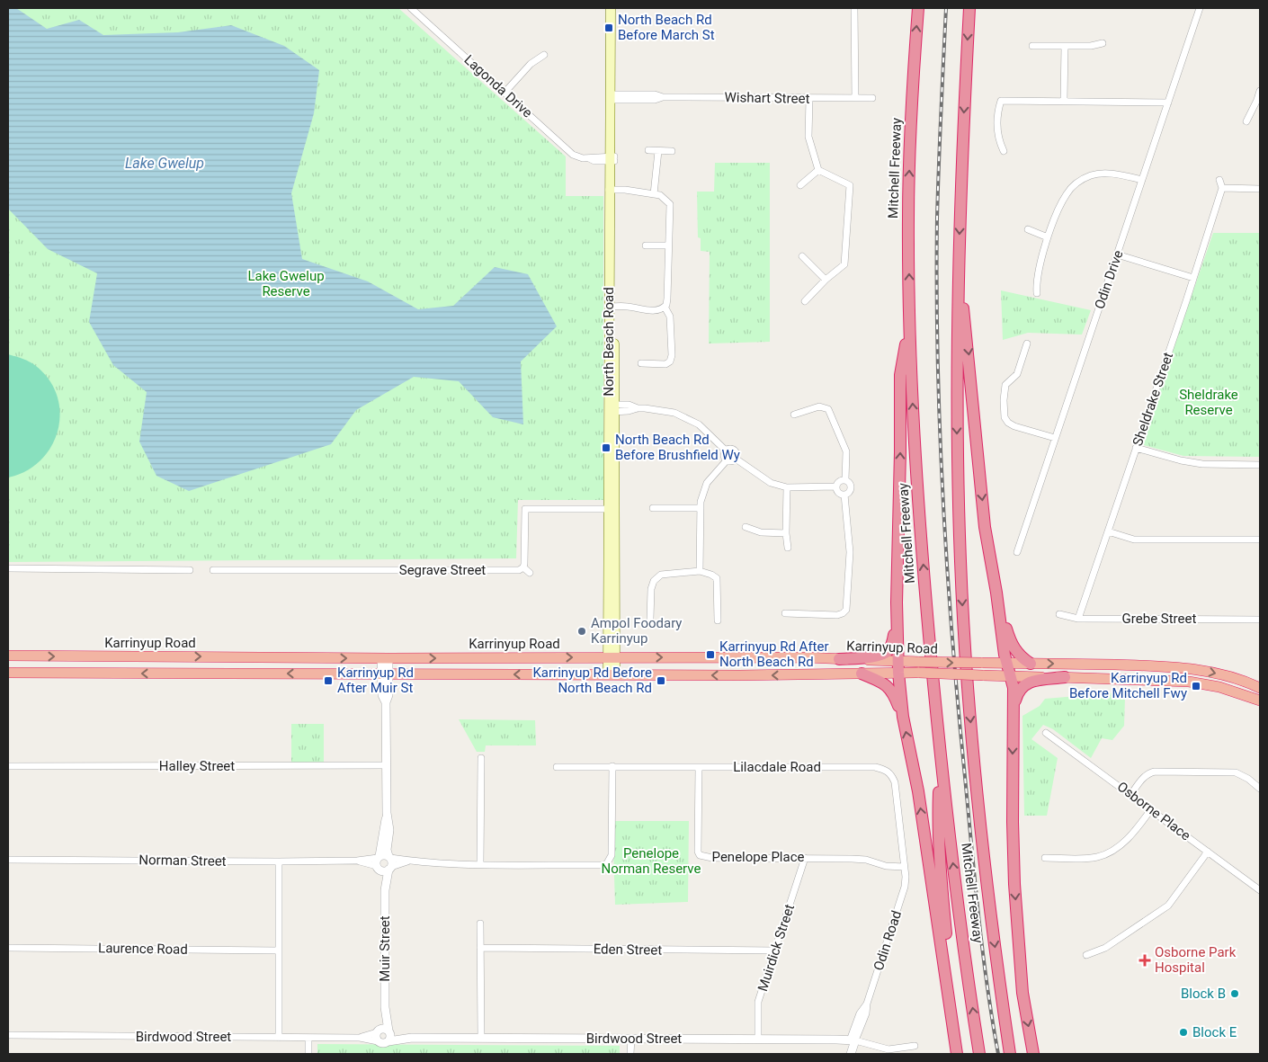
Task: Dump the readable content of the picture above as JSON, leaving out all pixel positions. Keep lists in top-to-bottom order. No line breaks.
{"streets":{"highway":["Mitchell Freeway","Karrinyup Road"],"main road":["North Beach Road"],"street":["Lagonda Drive","Wishart Street","Odin Drive","Sheldrake Street","Segrave Street","Grebe Street","Halley Street","Lilacdale Road","Osborne Place","Penelope Place","Norman Street","Odin Road","Muirdick Street","Laurence Road","Muir Street","Eden Street","Birdwood Street"]},"crossings":[["Lagonda Drive","North Beach Road"],["Wishart Street","North Beach Road"],["North Beach Road","Karrinyup Road"],["Sheldrake Street","Grebe Street"],["Karrinyup Road","Muir Street"],["Halley Street","Muir Street"],["Lilacdale Road","Penelope Place"],["Lilacdale Road","Odin Road"],["Penelope Place","Muirdick Street"],["Norman Street","Muir Street"],["Odin Road","Birdwood Street"],["Muirdick Street","Eden Street"],["Muirdick Street","Birdwood Street"],["Muir Street","Birdwood Street"]],"water":["Lake Gwelup"],"parks":["Lake Gwelup Reserve","Sheldrake Reserve","Penelope Norman Reserve"],"places":{"transit":["North Beach Rd Before March St","North Beach Rd Before Brushfield Wy","Karrinyup Rd After North Beach Rd","Karrinyup Rd After Muir St","Karrinyup Rd Before North Beach Rd","Karrinyup Rd Before Mitchell Fwy"],"other":["Ampol Foodary Karrinyup","Block B","Block E"],"health":["Osborne Park Hospital"]}}
